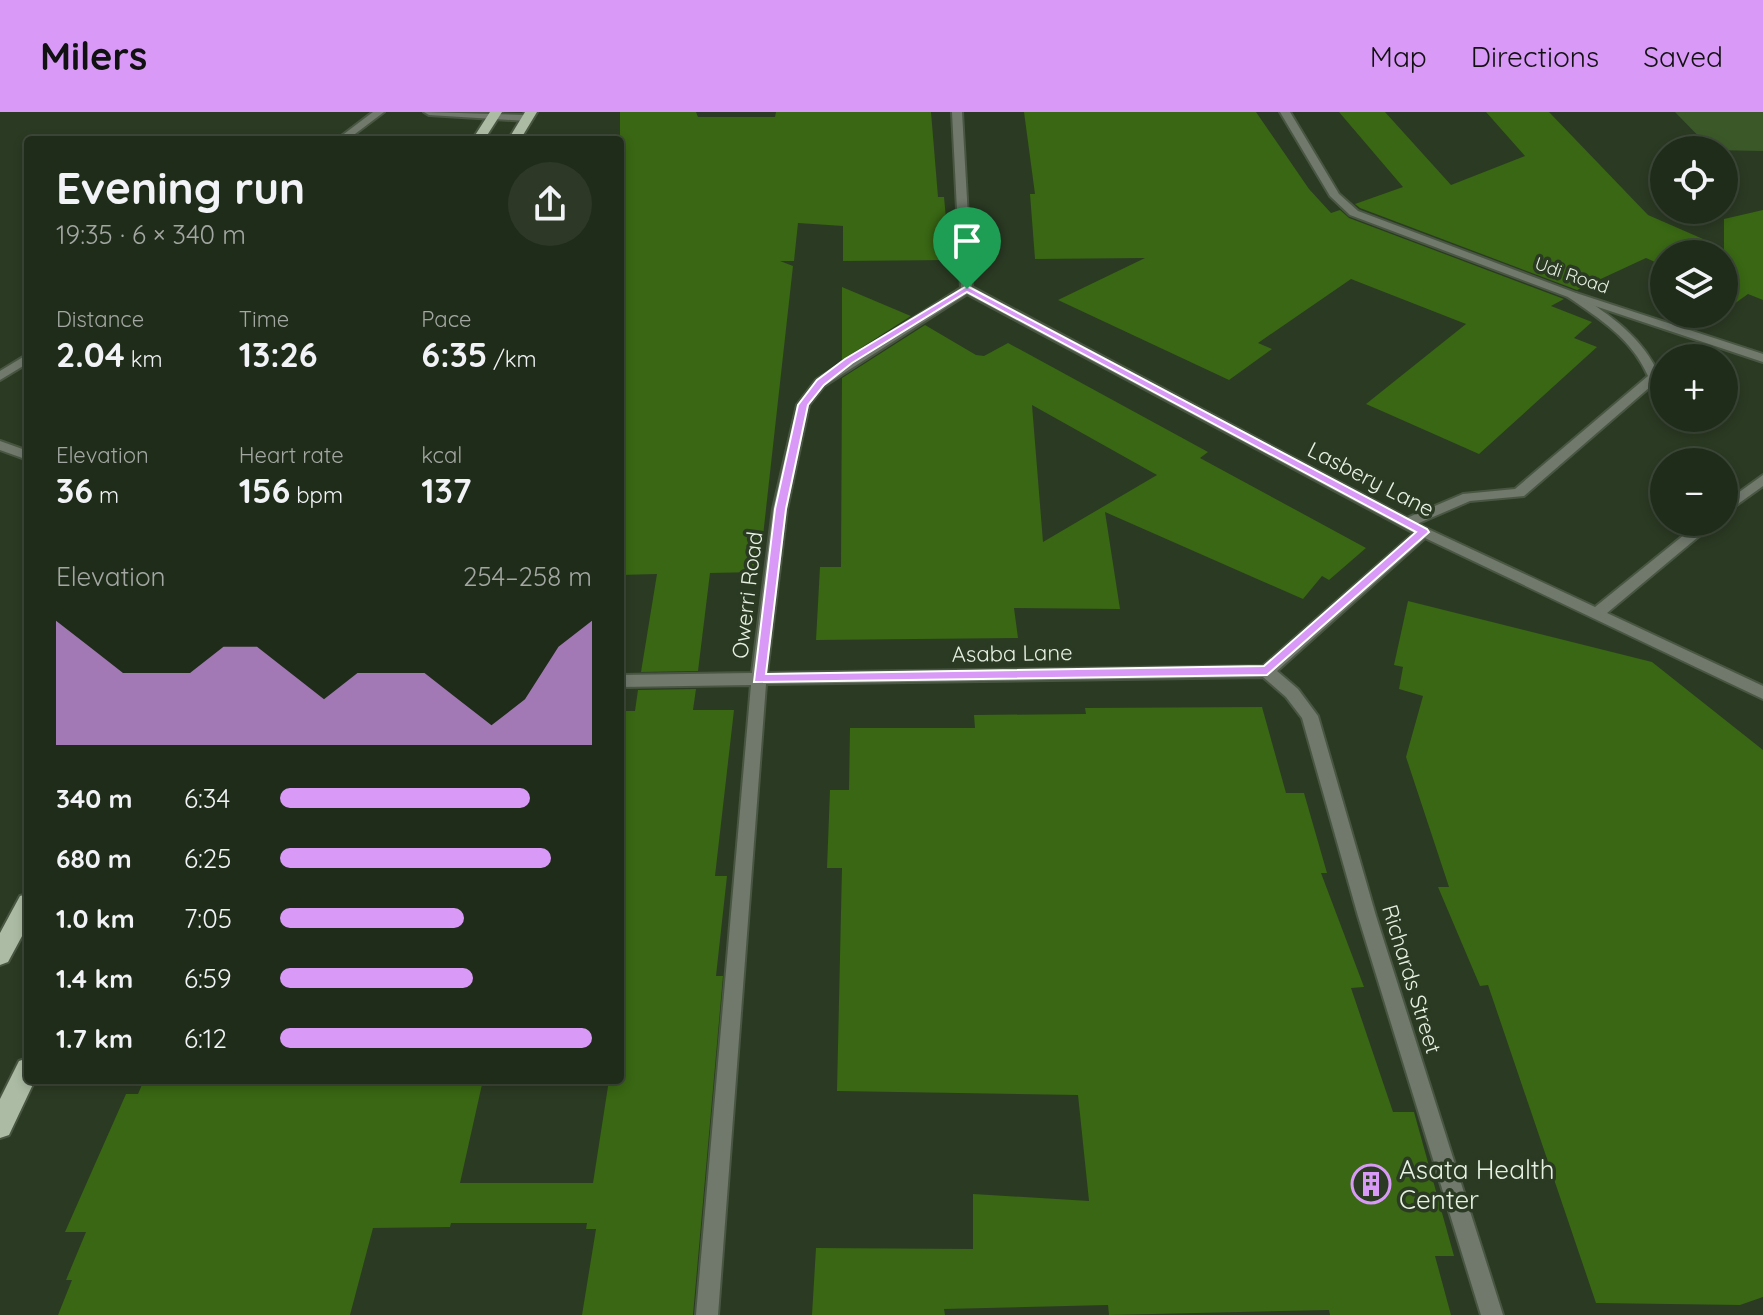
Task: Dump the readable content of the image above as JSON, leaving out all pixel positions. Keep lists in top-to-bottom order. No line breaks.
{"streets":{"street":["Udi Road","Lasbery Lane","Owerri Road","Asaba Lane","Richards Street"]},"crossings":[["Lasbery Lane","Owerri Road"],["Owerri Road","Asaba Lane"],["Asaba Lane","Richards Street"]],"places":{"building":["Asata Health Center"]},"page":{"header":"Milers","nav":["Map","Directions","Saved"],"map_buttons":["+","−"],"heading":["Evening run","19:35 · 6 × 340 m"],"stats":[["Distance","2.04 km"],["Time","13:26"],["Pace","6:35 /km"],["Elevation","36 m"],["Heart rate","156 bpm"],["kcal","137"]],"chart":["Elevation","254–258 m"],"list":[{"name":"340 m","note":"6:34"},{"name":"680 m","note":"6:25"},{"name":"1.0 km","note":"7:05"},{"name":"1.4 km","note":"6:59"},{"name":"1.7 km","note":"6:12"}]}}
